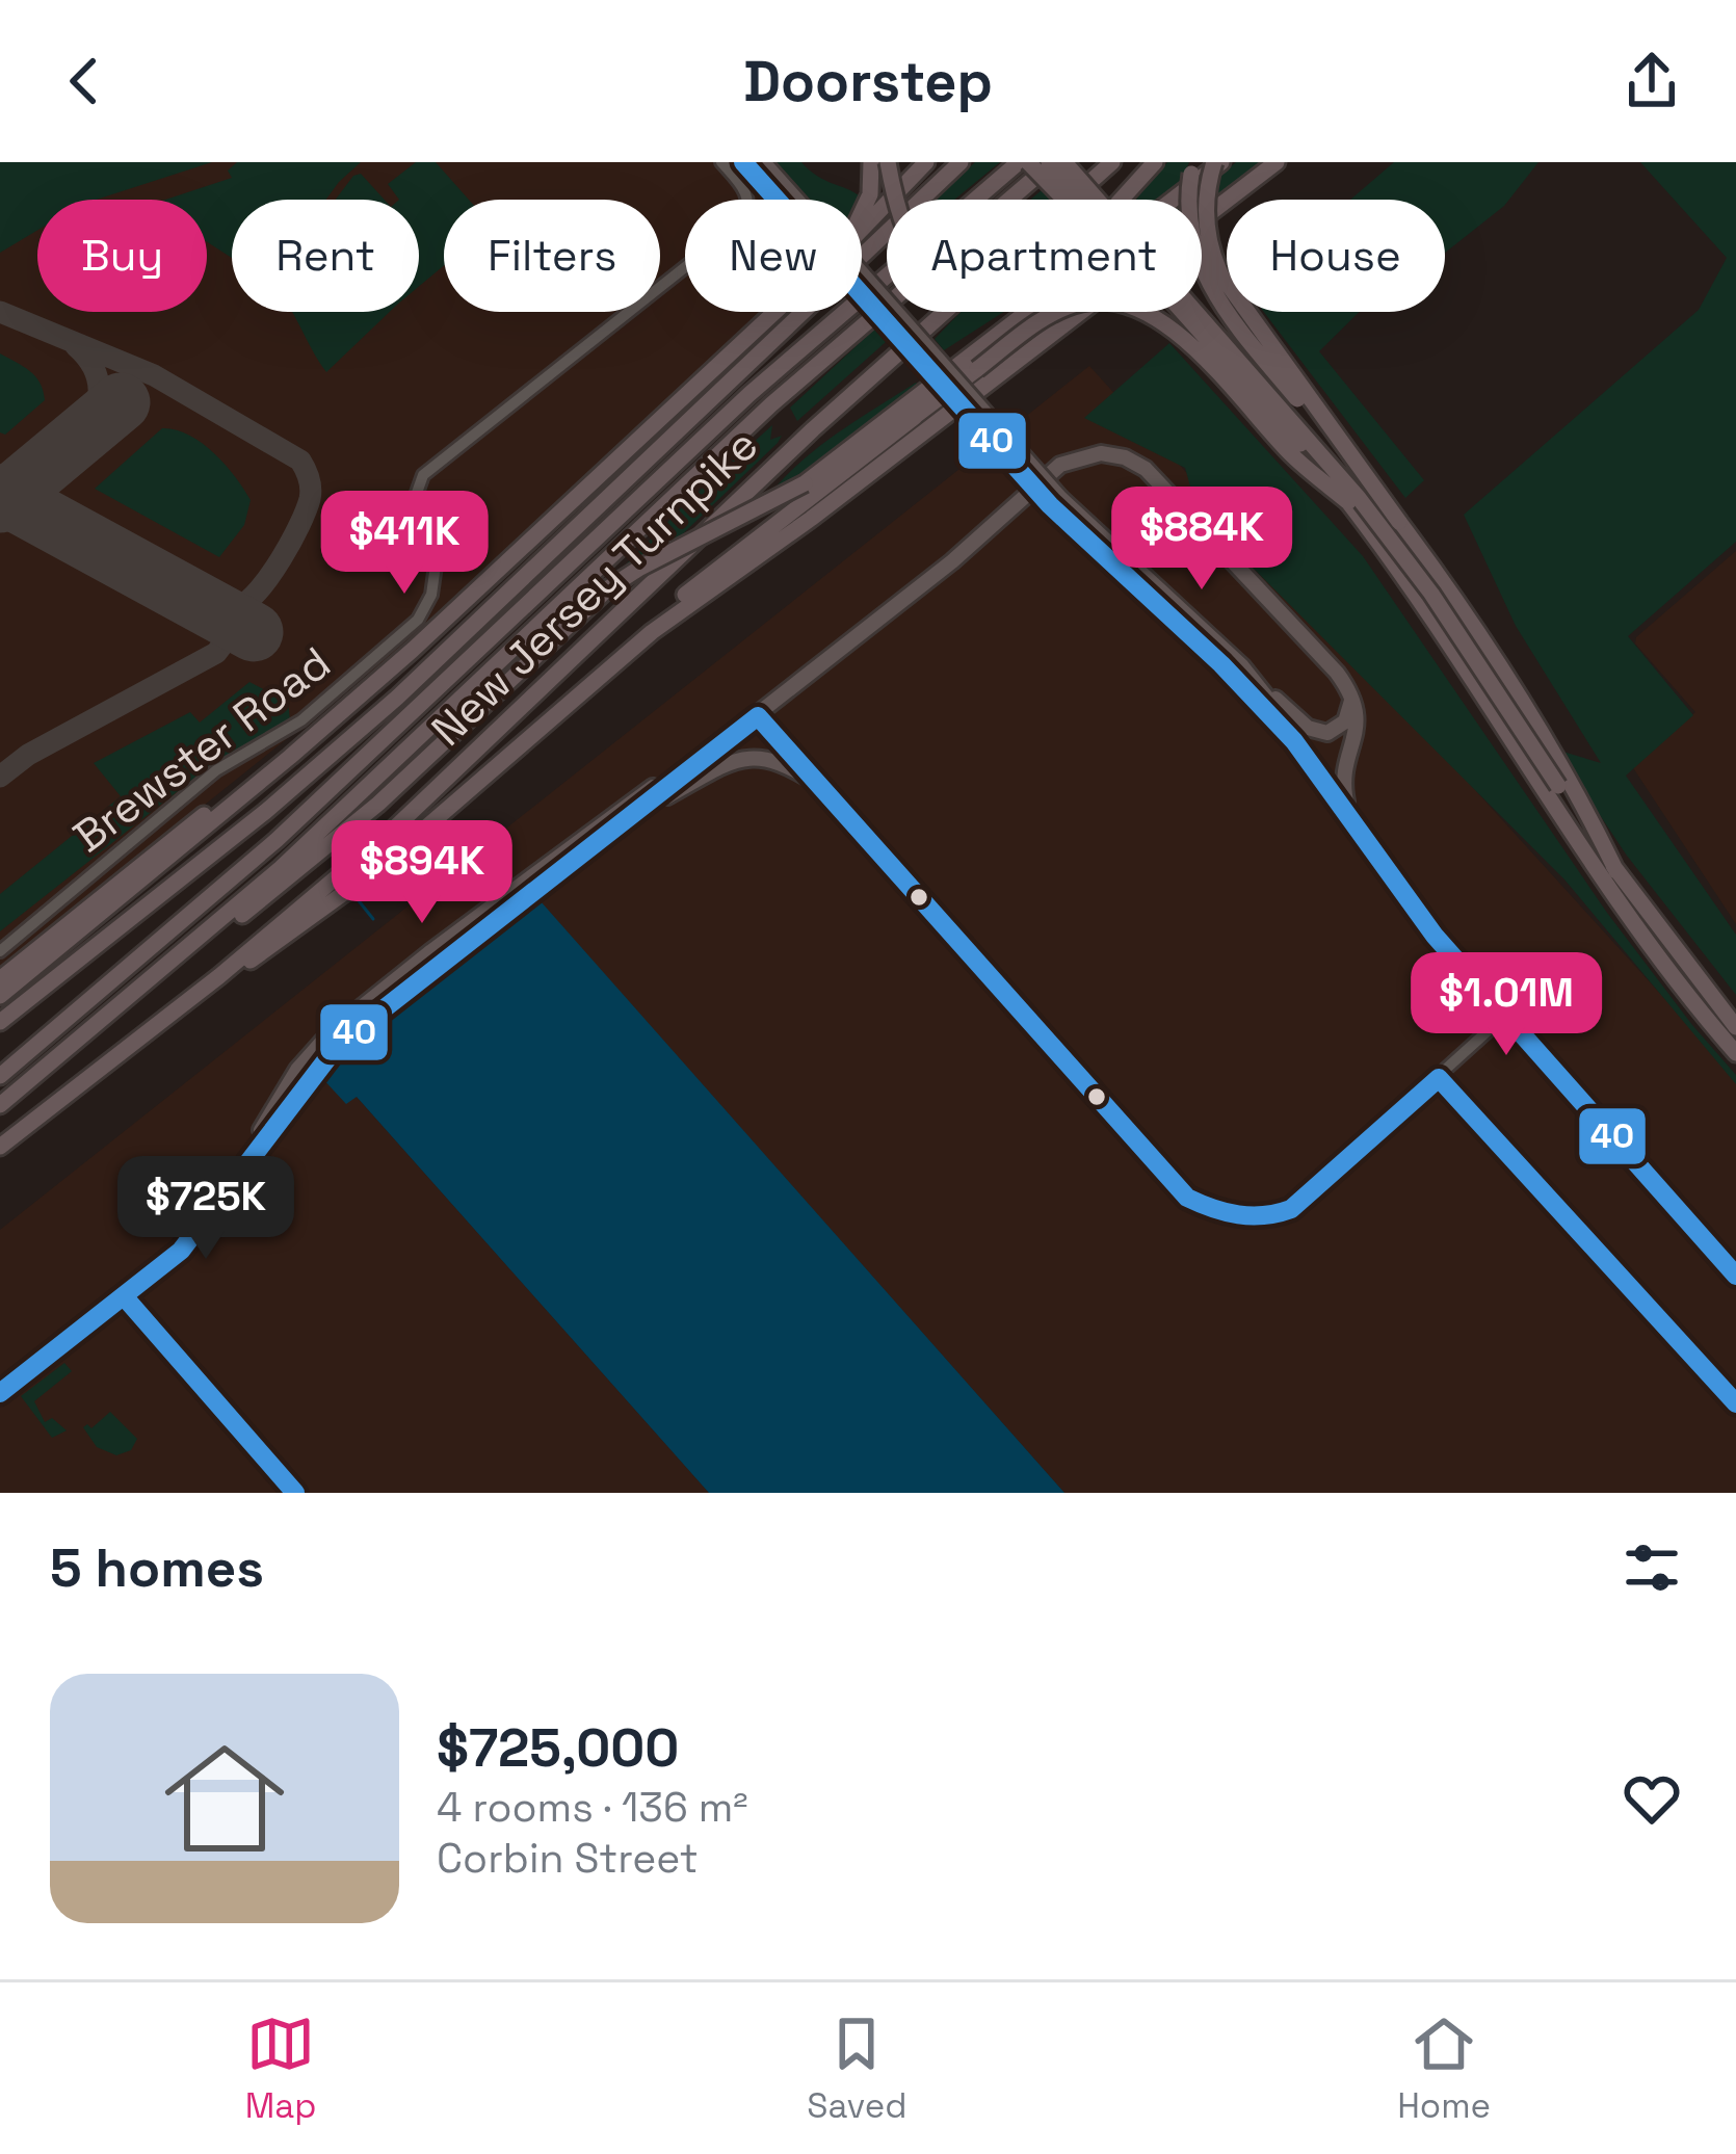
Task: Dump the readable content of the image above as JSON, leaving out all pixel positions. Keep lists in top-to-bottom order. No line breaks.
{"streets":{"highway":["New Jersey Turnpike"],"street":["Brewster Road"]},"lines":["transit line 40"],"page":{"header":"Doorstep","chip":["Buy","Rent","Filters","New","Apartment","House"],"price":["$884K","$411K","$894K","$1.01M","$725K"],"heading":"5 homes","list":[{"name":"$725,000","note":"4 rooms · 136 m² · Corbin Street"}],"tabs":["Map","Saved","Home"]}}
